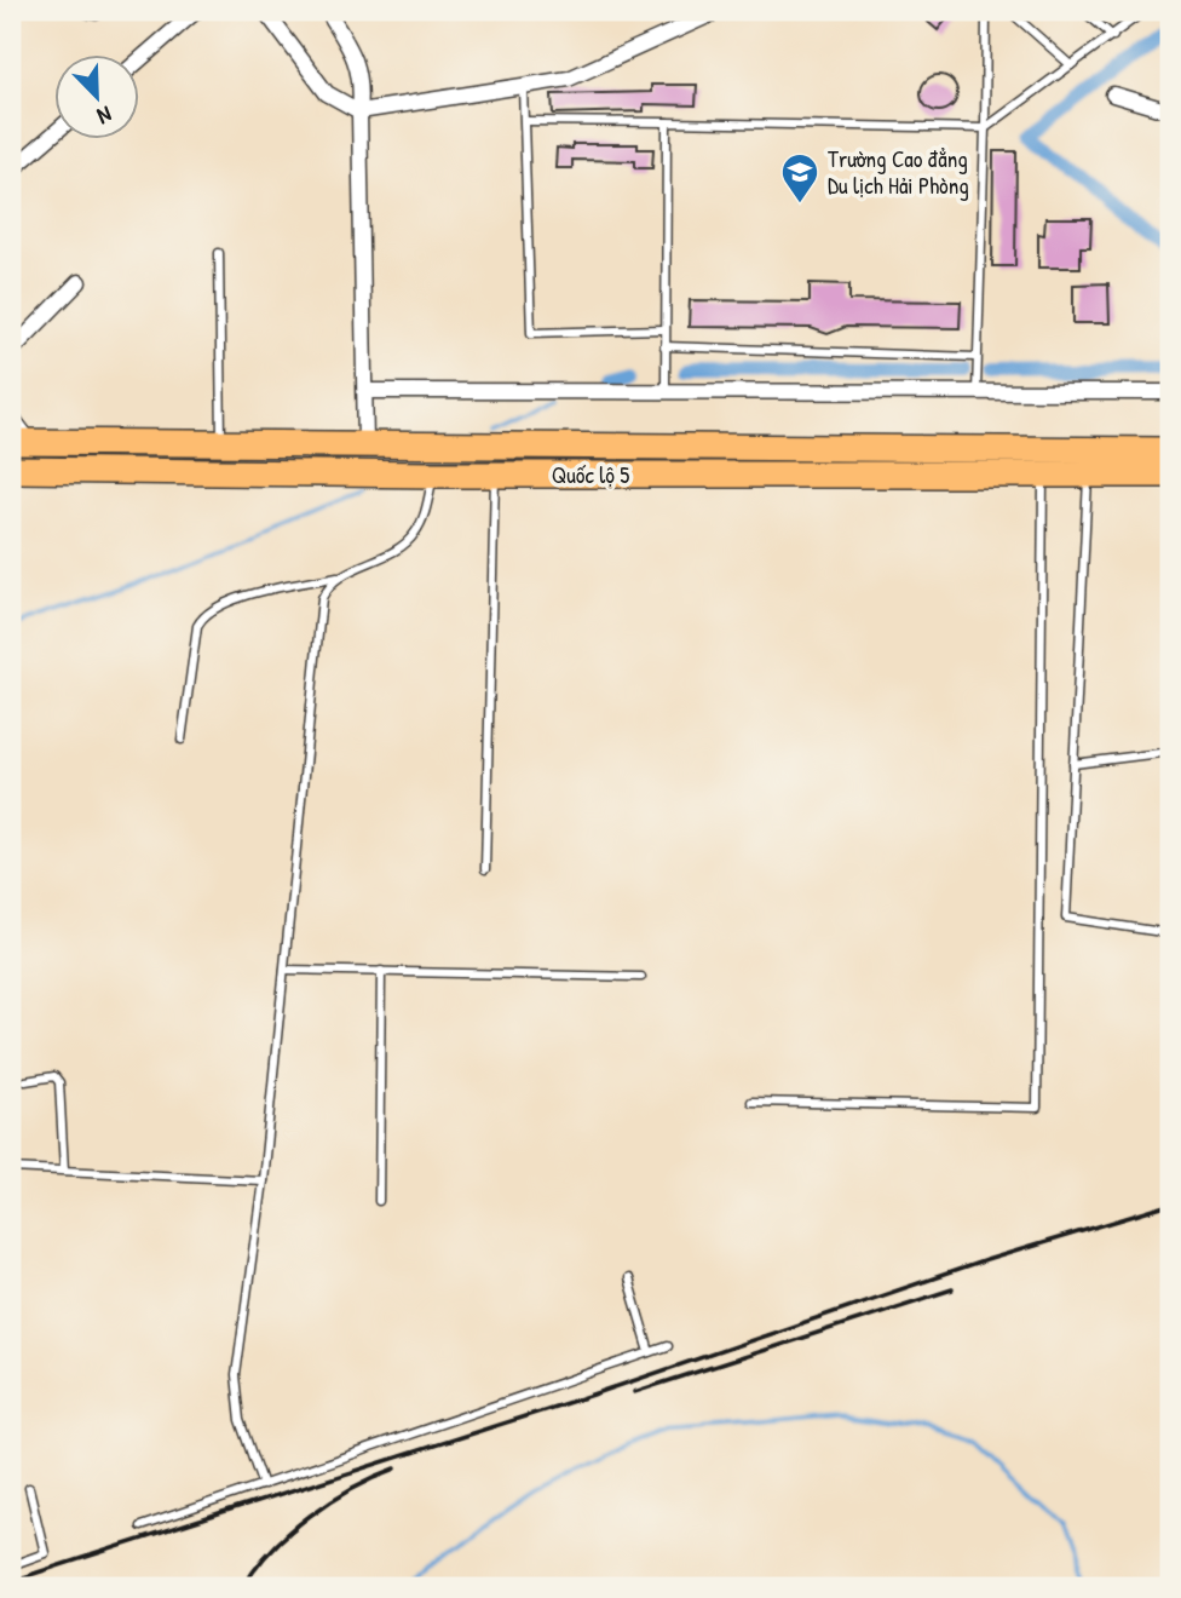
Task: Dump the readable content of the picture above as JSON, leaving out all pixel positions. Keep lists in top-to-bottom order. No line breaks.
{"streets":{"highway":["Quốc lộ 5"]},"places":{"school or university":["Trường Cao đẳng Du lịch Hải Phòng"]},"north":"bottom right"}
